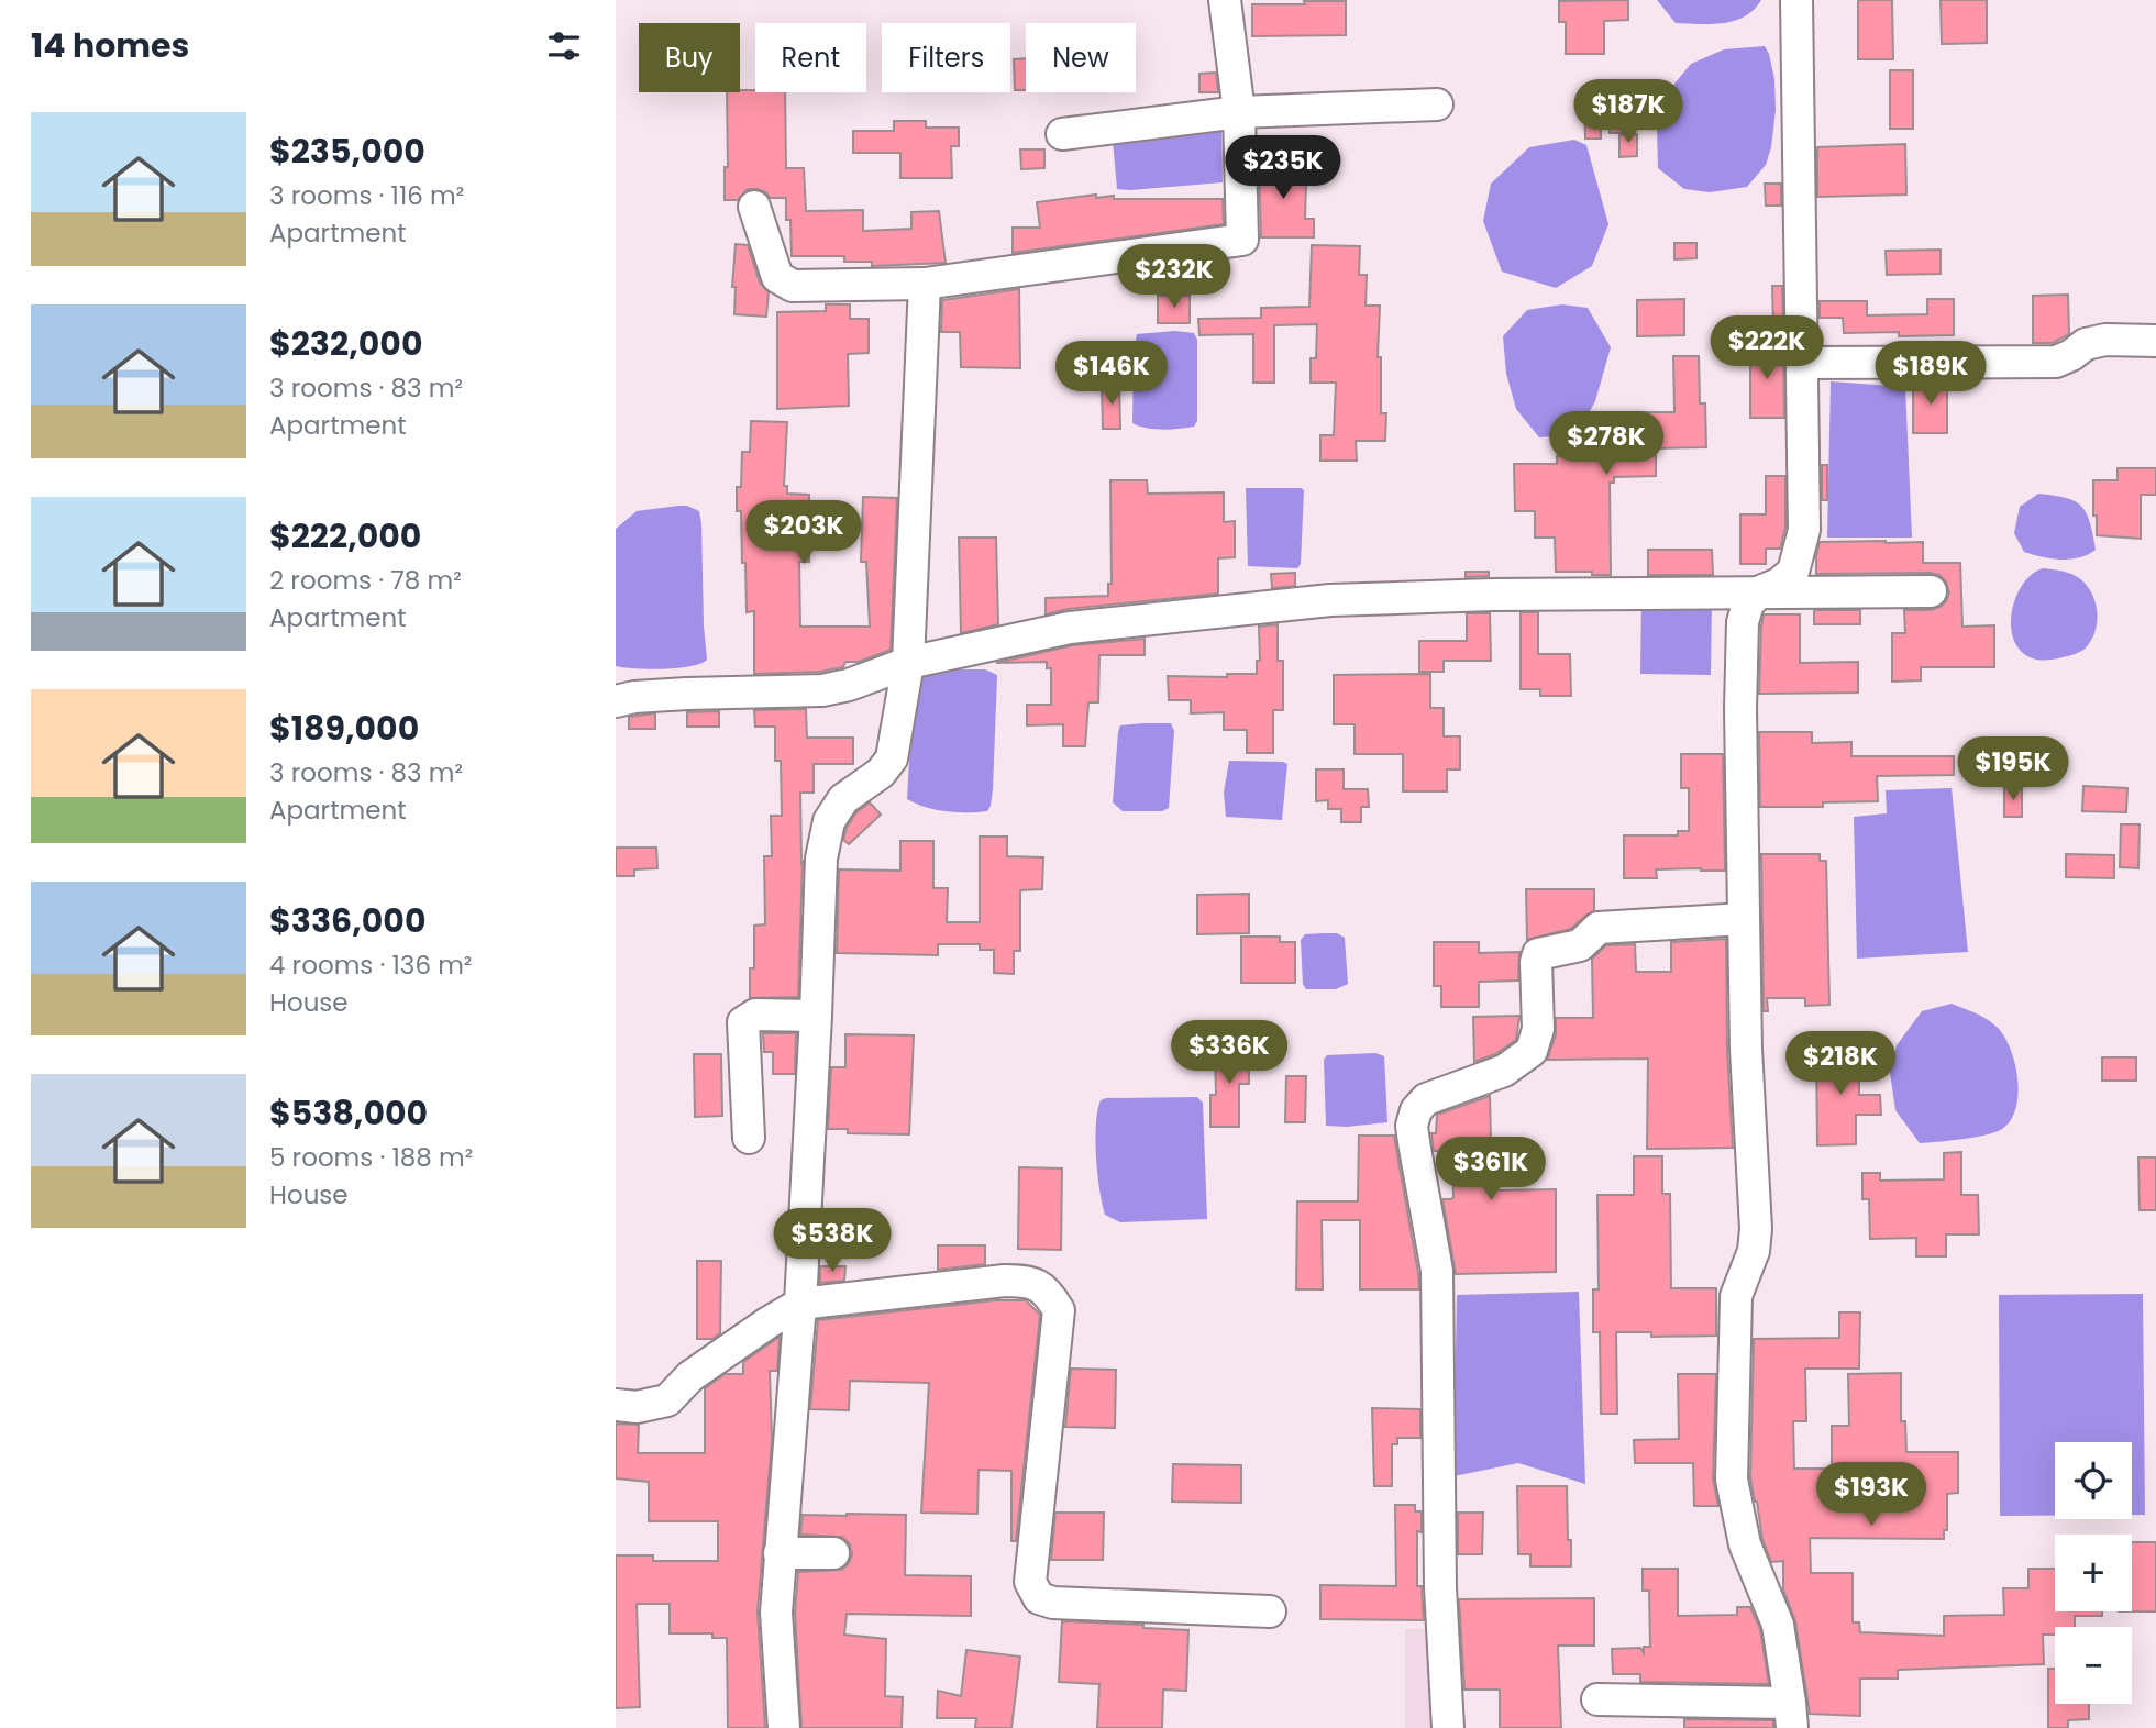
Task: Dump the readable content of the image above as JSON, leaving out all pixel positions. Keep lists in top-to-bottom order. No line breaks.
{"page":{"heading":"14 homes","chip":["Buy","Rent","Filters","New"],"price":["$187K","$235K","$232K","$222K","$146K","$189K","$278K","$203K","$195K","$336K","$218K","$361K","$538K","$193K"],"list":[{"name":"$235,000","note":"3 rooms · 116 m² · Apartment"},{"name":"$232,000","note":"3 rooms · 83 m² · Apartment"},{"name":"$222,000","note":"2 rooms · 78 m² · Apartment"},{"name":"$189,000","note":"3 rooms · 83 m² · Apartment"},{"name":"$336,000","note":"4 rooms · 136 m² · House"},{"name":"$538,000","note":"5 rooms · 188 m² · House"}],"map_buttons":["+","−"]}}
